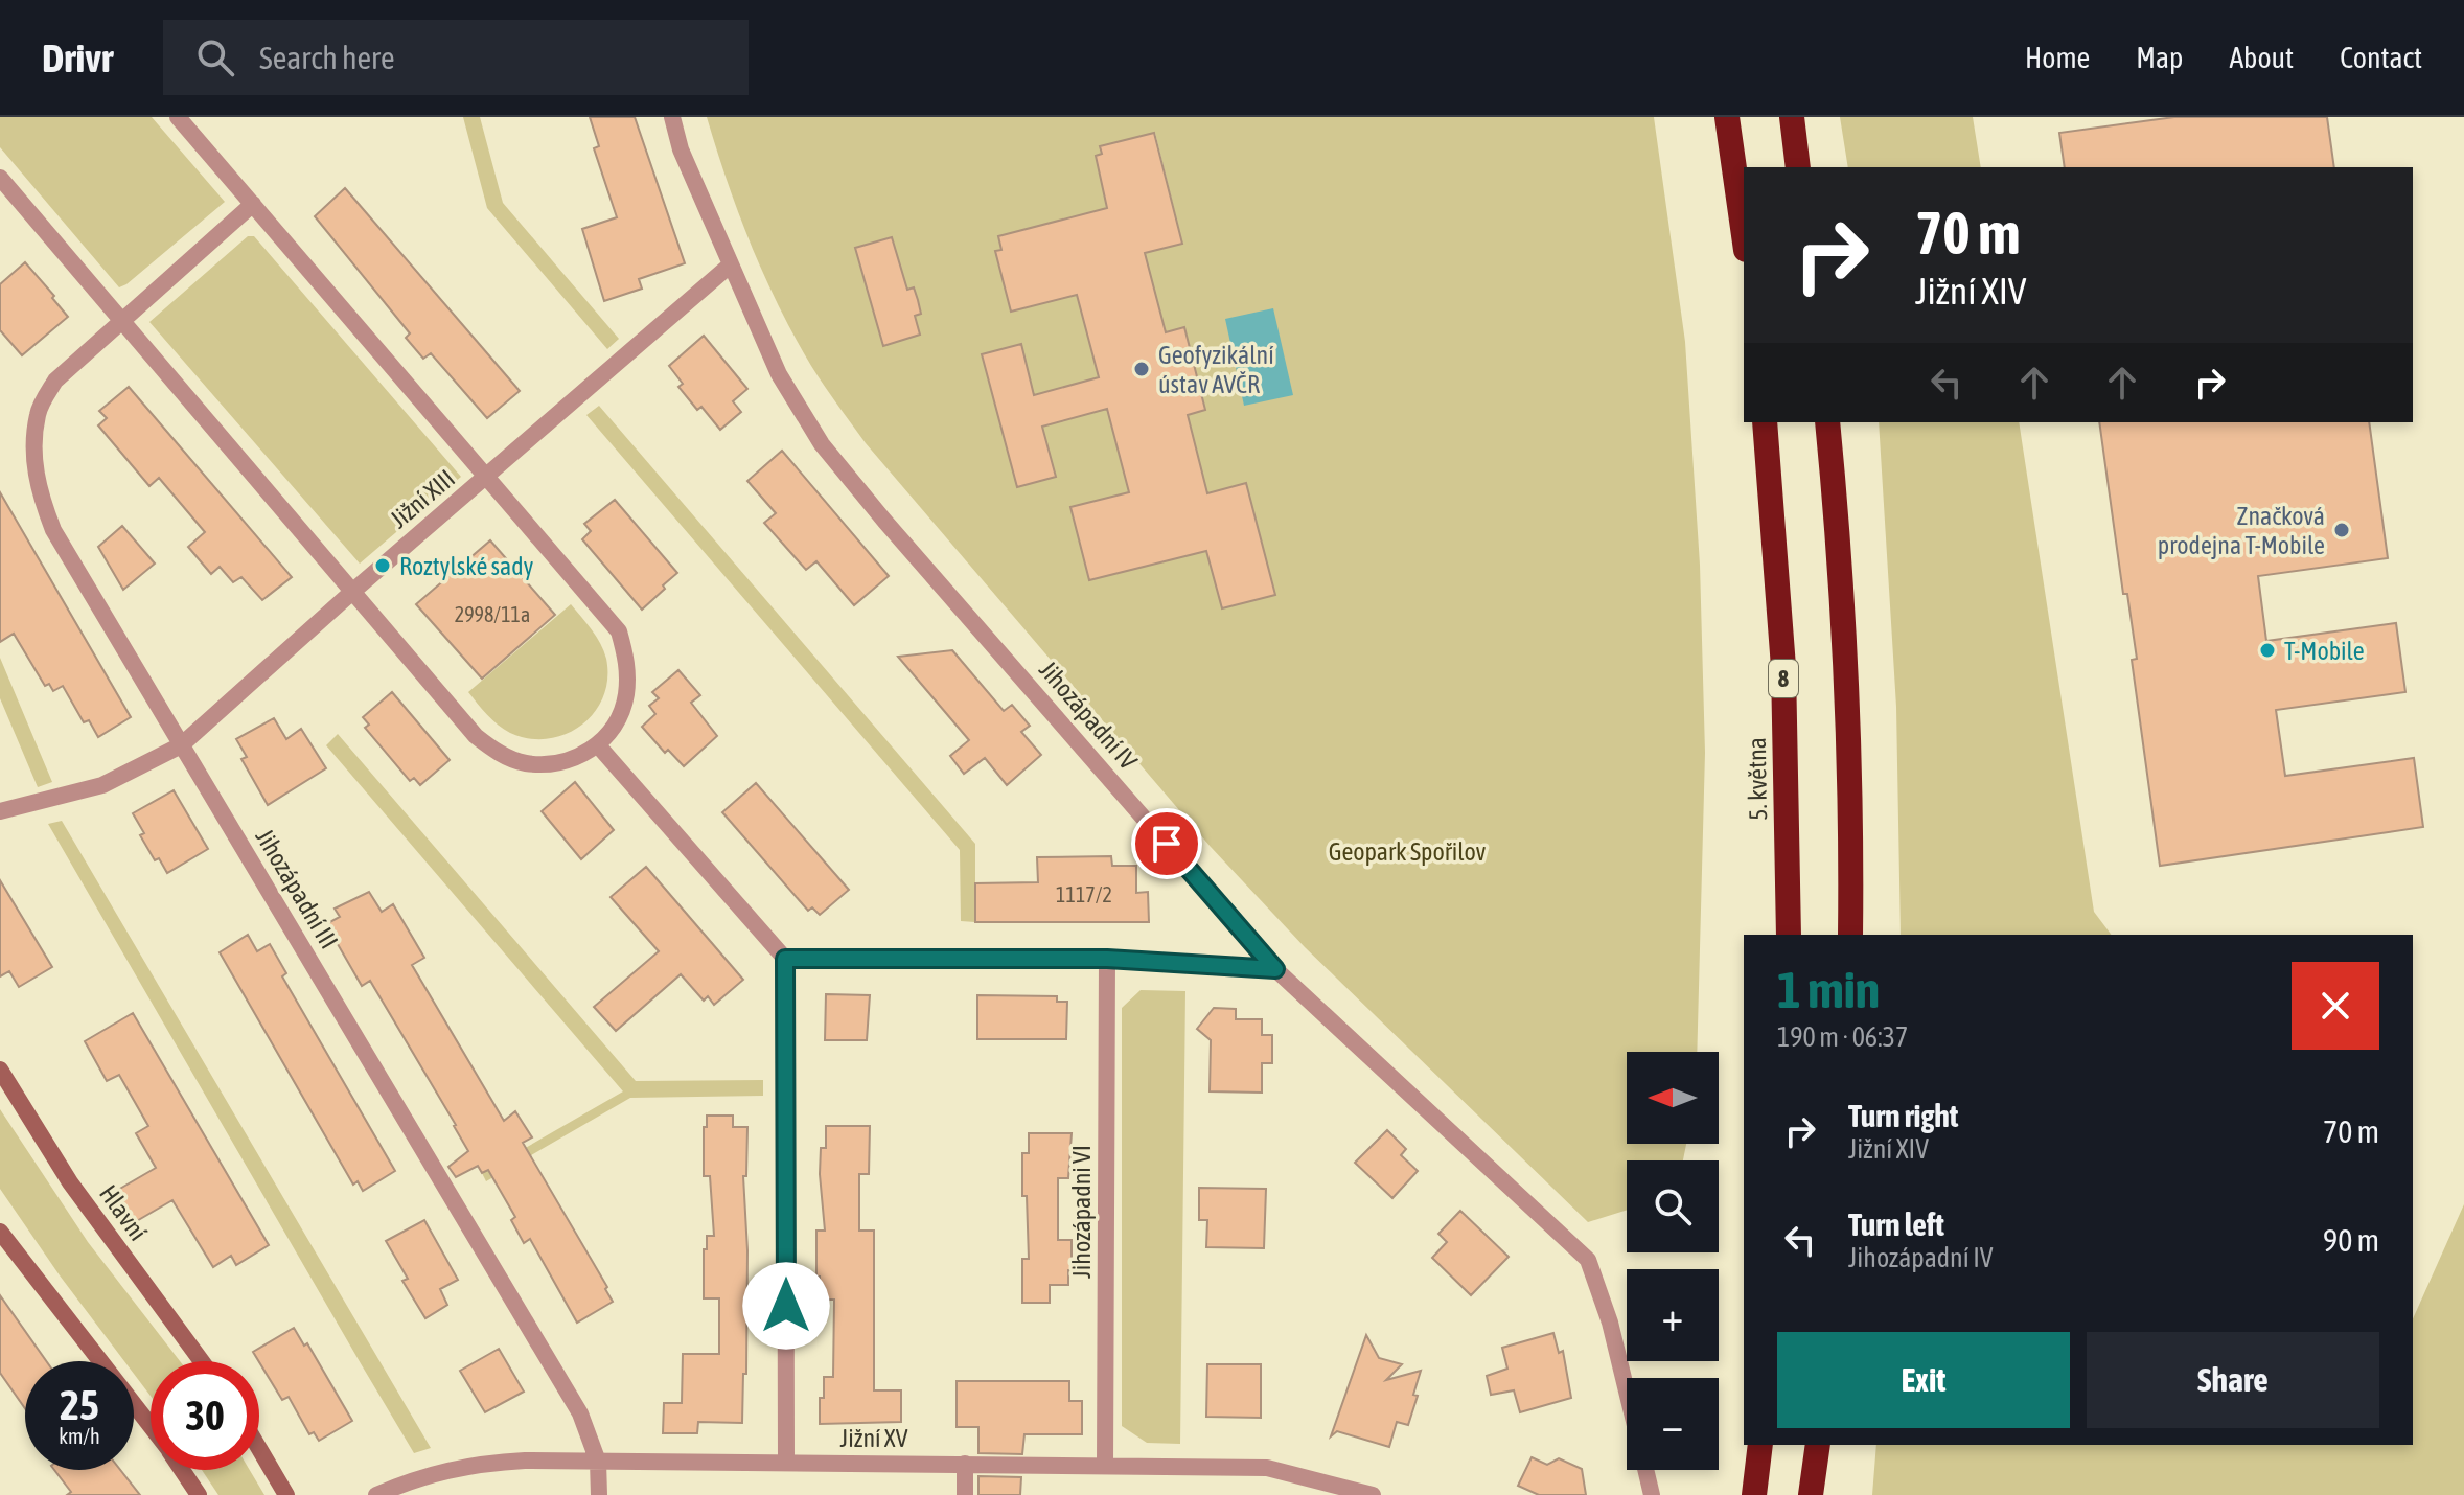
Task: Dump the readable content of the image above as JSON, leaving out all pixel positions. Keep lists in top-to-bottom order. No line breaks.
{"streets":{"highway":["8","5. května"],"street":["Jižní XIII","Jihozápadní IV","Jihozápadní III","Jihozápadni VI","Hlavní","Jižní XV"]},"crossings":[["Jižní XIII","Jihozápadní IV"],["Jižní XIII","Jihozápadní III"],["Jihozápadní III","Jižní XV"],["Jihozápadni VI","Jižní XV"]],"parks":["Geopark Spořilov"],"places":["Geofyzikální ústav AVČR","Značková prodejna T-Mobile","Roztylské sady","T-Mobile"],"house_numbers":["2998/11a","1117/2"],"north":"left","page":{"header":"Drivr","search":"Search here","nav":["Home","Map","About","Contact"],"turn":["70 m","Jižní XIV"],"heading":["1 min","190 m · 06:37"],"map_buttons":["+","−"],"list":[{"name":"Turn right","note":"Jižní XIV","value":"70 m"},{"name":"Turn left","note":"Jihozápadní IV","value":"90 m"}],"buttons":["Exit","Share"],"speed":"25 km/h","limit":"30"}}
